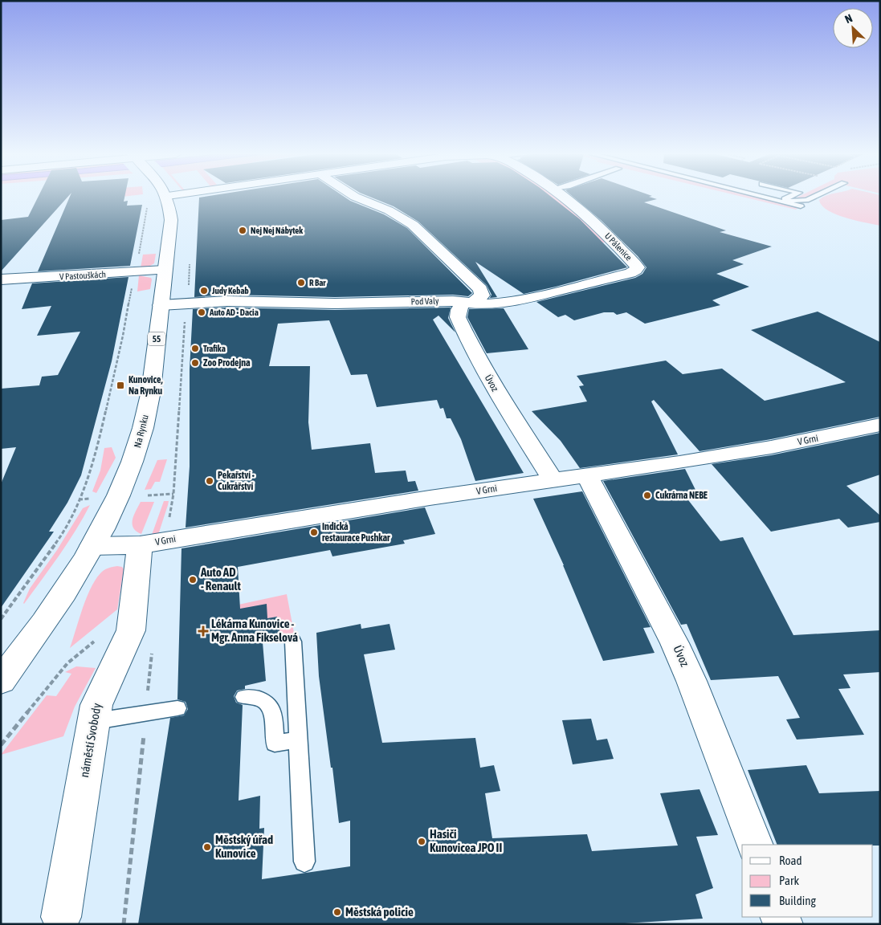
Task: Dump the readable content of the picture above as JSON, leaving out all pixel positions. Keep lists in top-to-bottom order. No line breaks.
{"streets":{"street":["U Pálenice","V Pastouškách","Pod Valy","55","Úvoz","Na Rynku","V Grni","náměstí Svobody"]},"crossings":[["U Pálenice","Pod Valy"],["U Pálenice","Úvoz"],["V Pastouškách","Na Rynku"],["Pod Valy","Úvoz"],["Pod Valy","Na Rynku"],["Úvoz","V Grni"],["Na Rynku","V Grni"],["V Grni","náměstí Svobody"]],"places":{"other":["Nej Nej Nábytek","R Bar","Judy Kebab","Auto AD - Dacia","Trafika","Zoo Prodejna","Pekařství - Cukrářství","Cukrárna NEBE","Indická restaurace Pushkar","Auto AD - Renault","Hasiči Kunovicea JPO II","Městský úřad Kunovice","Městská policie"],"transit":["Kunovice, Na Rynku"],"health":["Lékárna Kunovice - Mgr. Anna Fikselová"]},"legend":["Road","Park","Building"],"north":"top left"}
